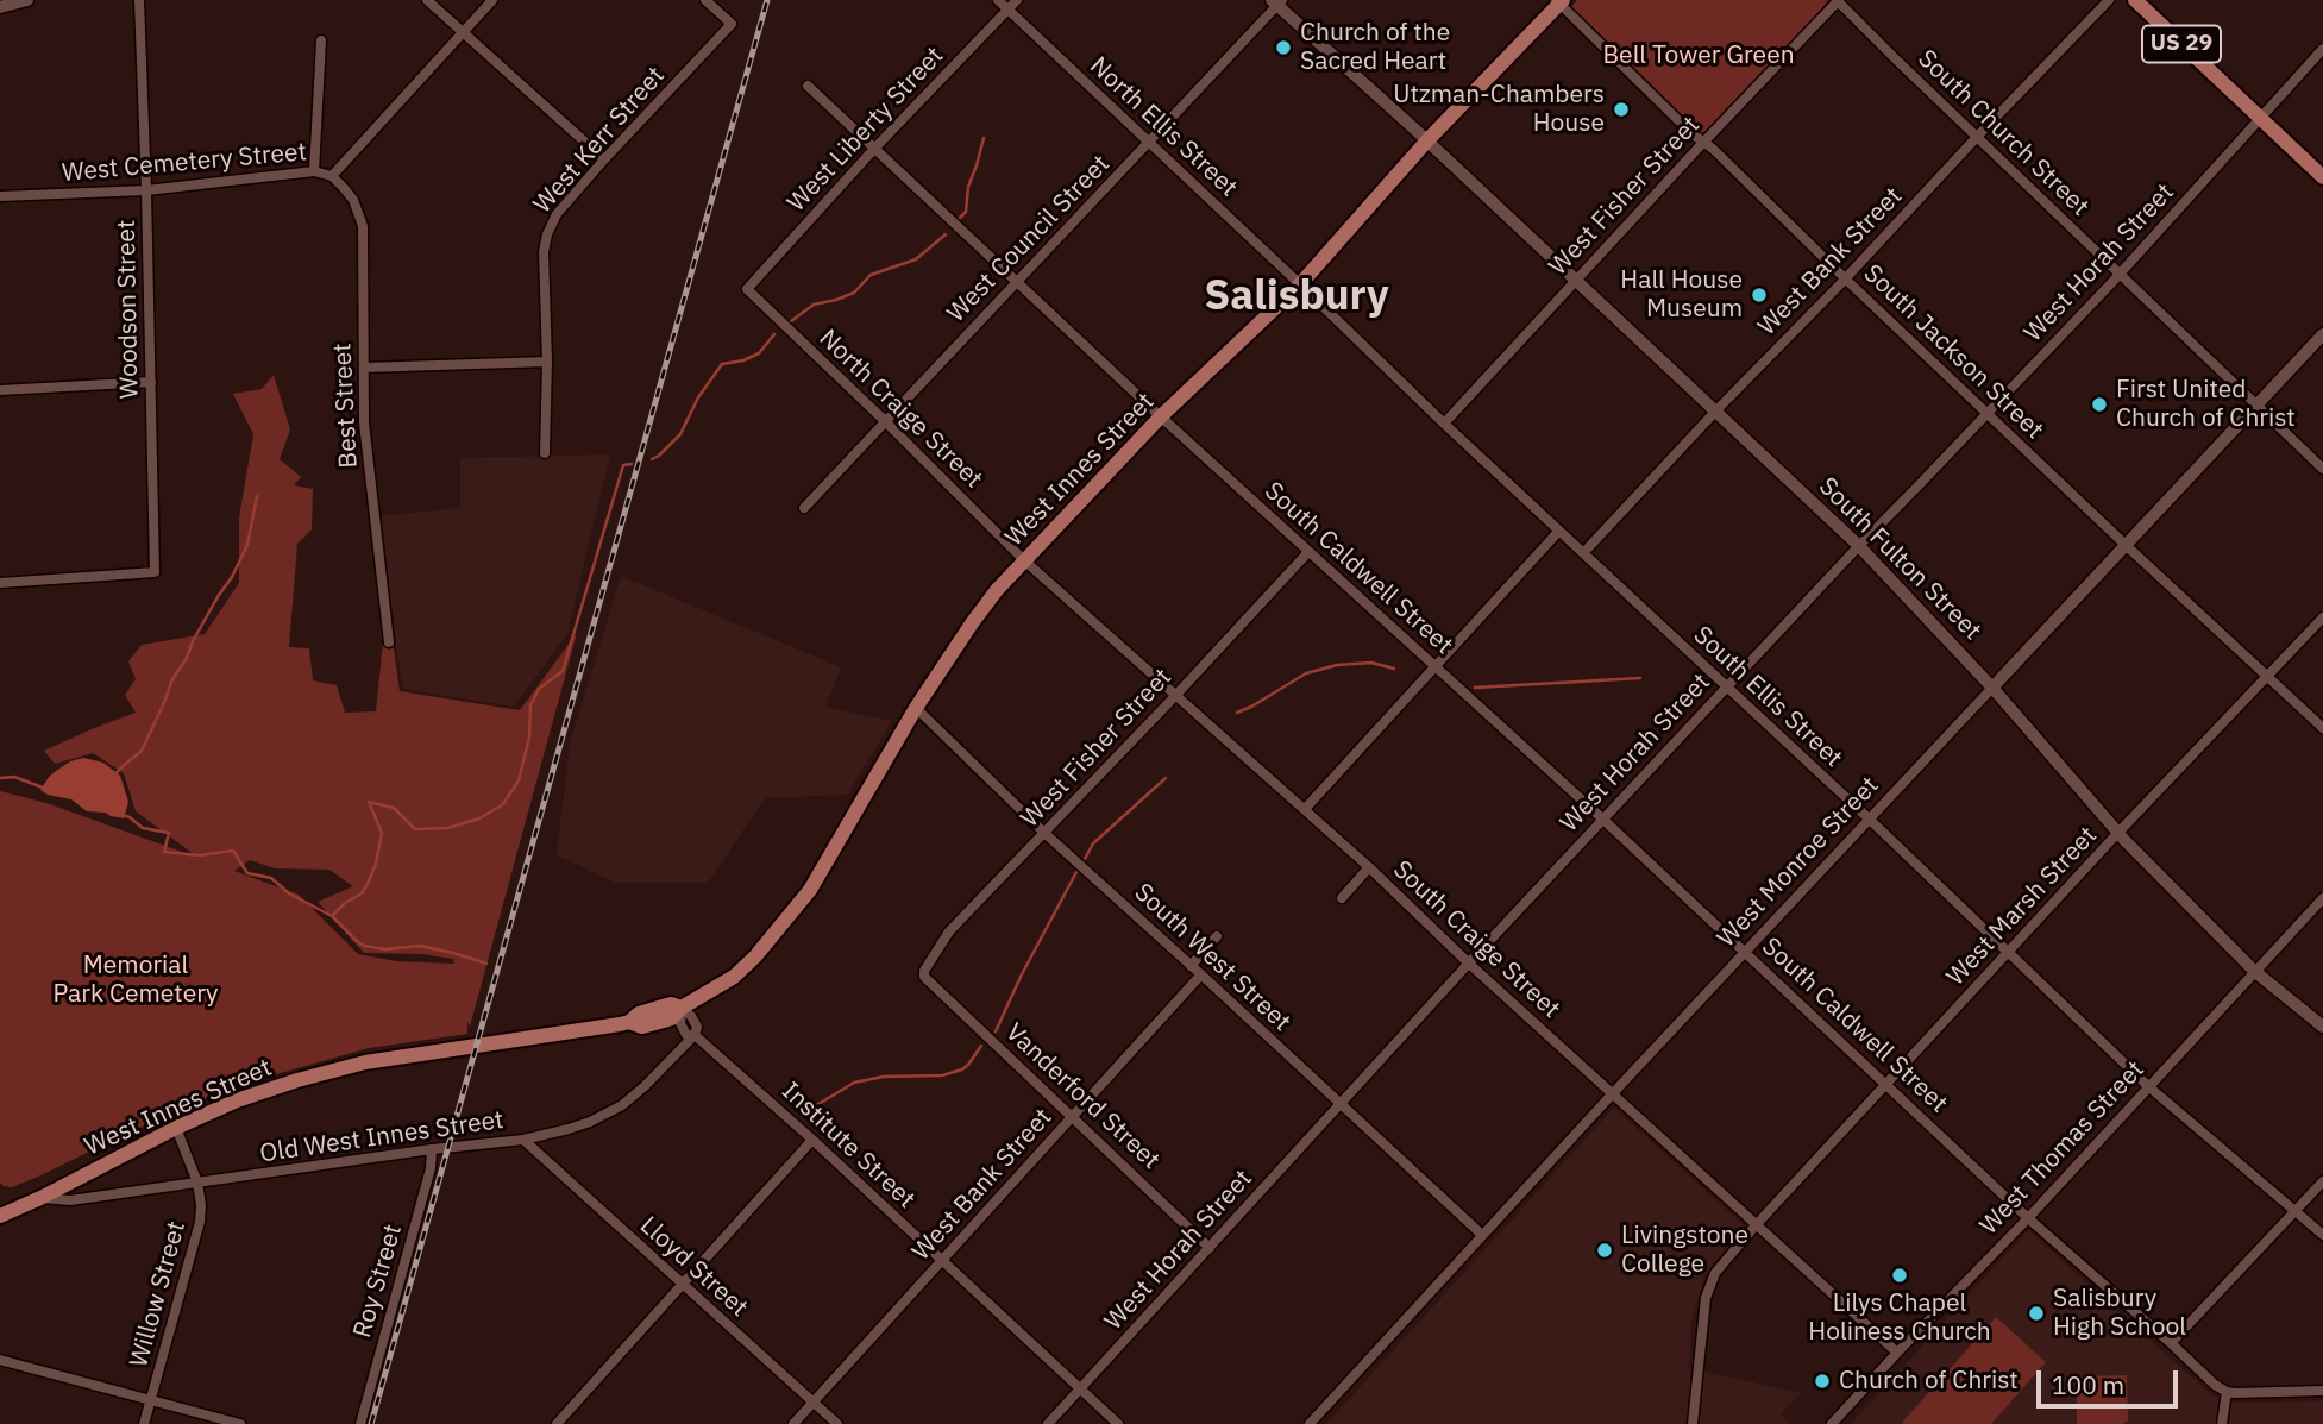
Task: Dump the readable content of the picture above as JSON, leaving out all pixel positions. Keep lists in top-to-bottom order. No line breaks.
{"streets":{"main road":["US 29","West Innes Street"],"street":["North Ellis Street","West Liberty Street","South Church Street","West Kerr Street","West Cemetery Street","West Fisher Street","West Council Street","West Bank Street","West Horah Street","Woodson Street","South Jackson Street","Best Street","North Craige Street","South Fulton Street","South Caldwell Street","South Ellis Street","West Monroe Street","West Marsh Street","South Craige Street","South West Street","Vanderford Street","Old West Innes Street","Institute Street","West Thomas Street","Lloyd Street","Roy Street","Willow Street"]},"crossings":[["US 29","West Horah Street"],["North Ellis Street","West Liberty Street"],["North Ellis Street","West Council Street"],["North Ellis Street","West Innes Street"],["North Ellis Street","South Ellis Street"],["West Liberty Street","North Craige Street"],["West Liberty Street","South Caldwell Street"],["South Church Street","West Fisher Street"],["South Church Street","West Bank Street"],["South Church Street","West Horah Street"],["South Church Street","West Monroe Street"],["West Cemetery Street","Woodson Street"],["West Cemetery Street","Best Street"],["West Fisher Street","South Jackson Street"],["West Fisher Street","South Fulton Street"],["West Fisher Street","South Caldwell Street"],["West Fisher Street","South Ellis Street"],["West Fisher Street","South Craige Street"],["West Fisher Street","South West Street"],["West Fisher Street","Vanderford Street"],["West Council Street","North Craige Street"],["West Council Street","South Fulton Street"],["West Council Street","South Caldwell Street"],["West Bank Street","South Jackson Street"],["West Bank Street","South Fulton Street"],["West Bank Street","South Ellis Street"],["West Bank Street","South West Street"],["West Bank Street","Vanderford Street"],["West Bank Street","Institute Street"],["West Bank Street","Lloyd Street"],["West Horah Street","South Jackson Street"],["West Horah Street","South Fulton Street"],["West Horah Street","South Caldwell Street"],["West Horah Street","South Ellis Street"],["West Horah Street","South Craige Street"],["West Horah Street","South West Street"],["West Horah Street","Vanderford Street"],["West Horah Street","Institute Street"],["South Jackson Street","West Innes Street"],["South Jackson Street","West Monroe Street"],["South Jackson Street","West Marsh Street"],["North Craige Street","West Innes Street"],["North Craige Street","South Craige Street"],["West Innes Street","South Fulton Street"],["West Innes Street","South Caldwell Street"],["West Innes Street","South Ellis Street"],["West Innes Street","South Craige Street"],["West Innes Street","South West Street"],["West Innes Street","Old West Innes Street"],["West Innes Street","Institute Street"],["West Innes Street","Willow Street"],["South Fulton Street","West Monroe Street"],["South Fulton Street","West Marsh Street"],["South Fulton Street","West Thomas Street"],["South Caldwell Street","West Monroe Street"],["South Caldwell Street","West Marsh Street"],["South Caldwell Street","West Thomas Street"],["South Ellis Street","West Monroe Street"],["South Ellis Street","West Marsh Street"],["South Ellis Street","West Thomas Street"],["West Monroe Street","South Craige Street"],["West Monroe Street","South West Street"],["West Marsh Street","South Craige Street"],["South Craige Street","West Thomas Street"],["Old West Innes Street","Institute Street"],["Old West Innes Street","Lloyd Street"],["Old West Innes Street","Roy Street"],["Old West Innes Street","Willow Street"]],"districts":["Salisbury"],"parks":["Bell Tower Green","Memorial Park Cemetery"],"places":["Church of the Sacred Heart","Utzman-Chambers House","Hall House Museum","First United Church of Christ","Livingstone College","Lilys Chapel Holiness Church","Salisbury High School","Church of Christ"],"scale_bar":"100 m"}
